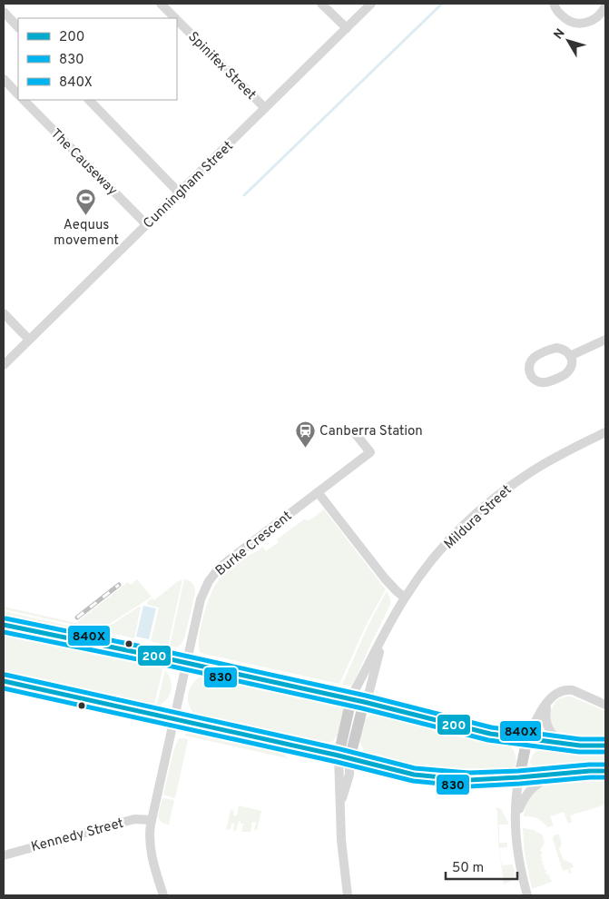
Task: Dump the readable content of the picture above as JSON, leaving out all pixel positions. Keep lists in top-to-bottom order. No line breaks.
{"streets":{"street":["Spinifex Street","The Causeway","Cunningham Street","Mildura Street","Burke Crescent","Kennedy Street"]},"crossings":[["Spinifex Street","Cunningham Street"],["The Causeway","Cunningham Street"],["Burke Crescent","Kennedy Street"]],"places":{"sports":["Aequus movement"],"station":["Canberra Station"]},"lines":["transit line 840X","transit line 200","transit line 830"],"legend":["200","830","840X"],"scale_bar":"50 m","north":"top left"}
